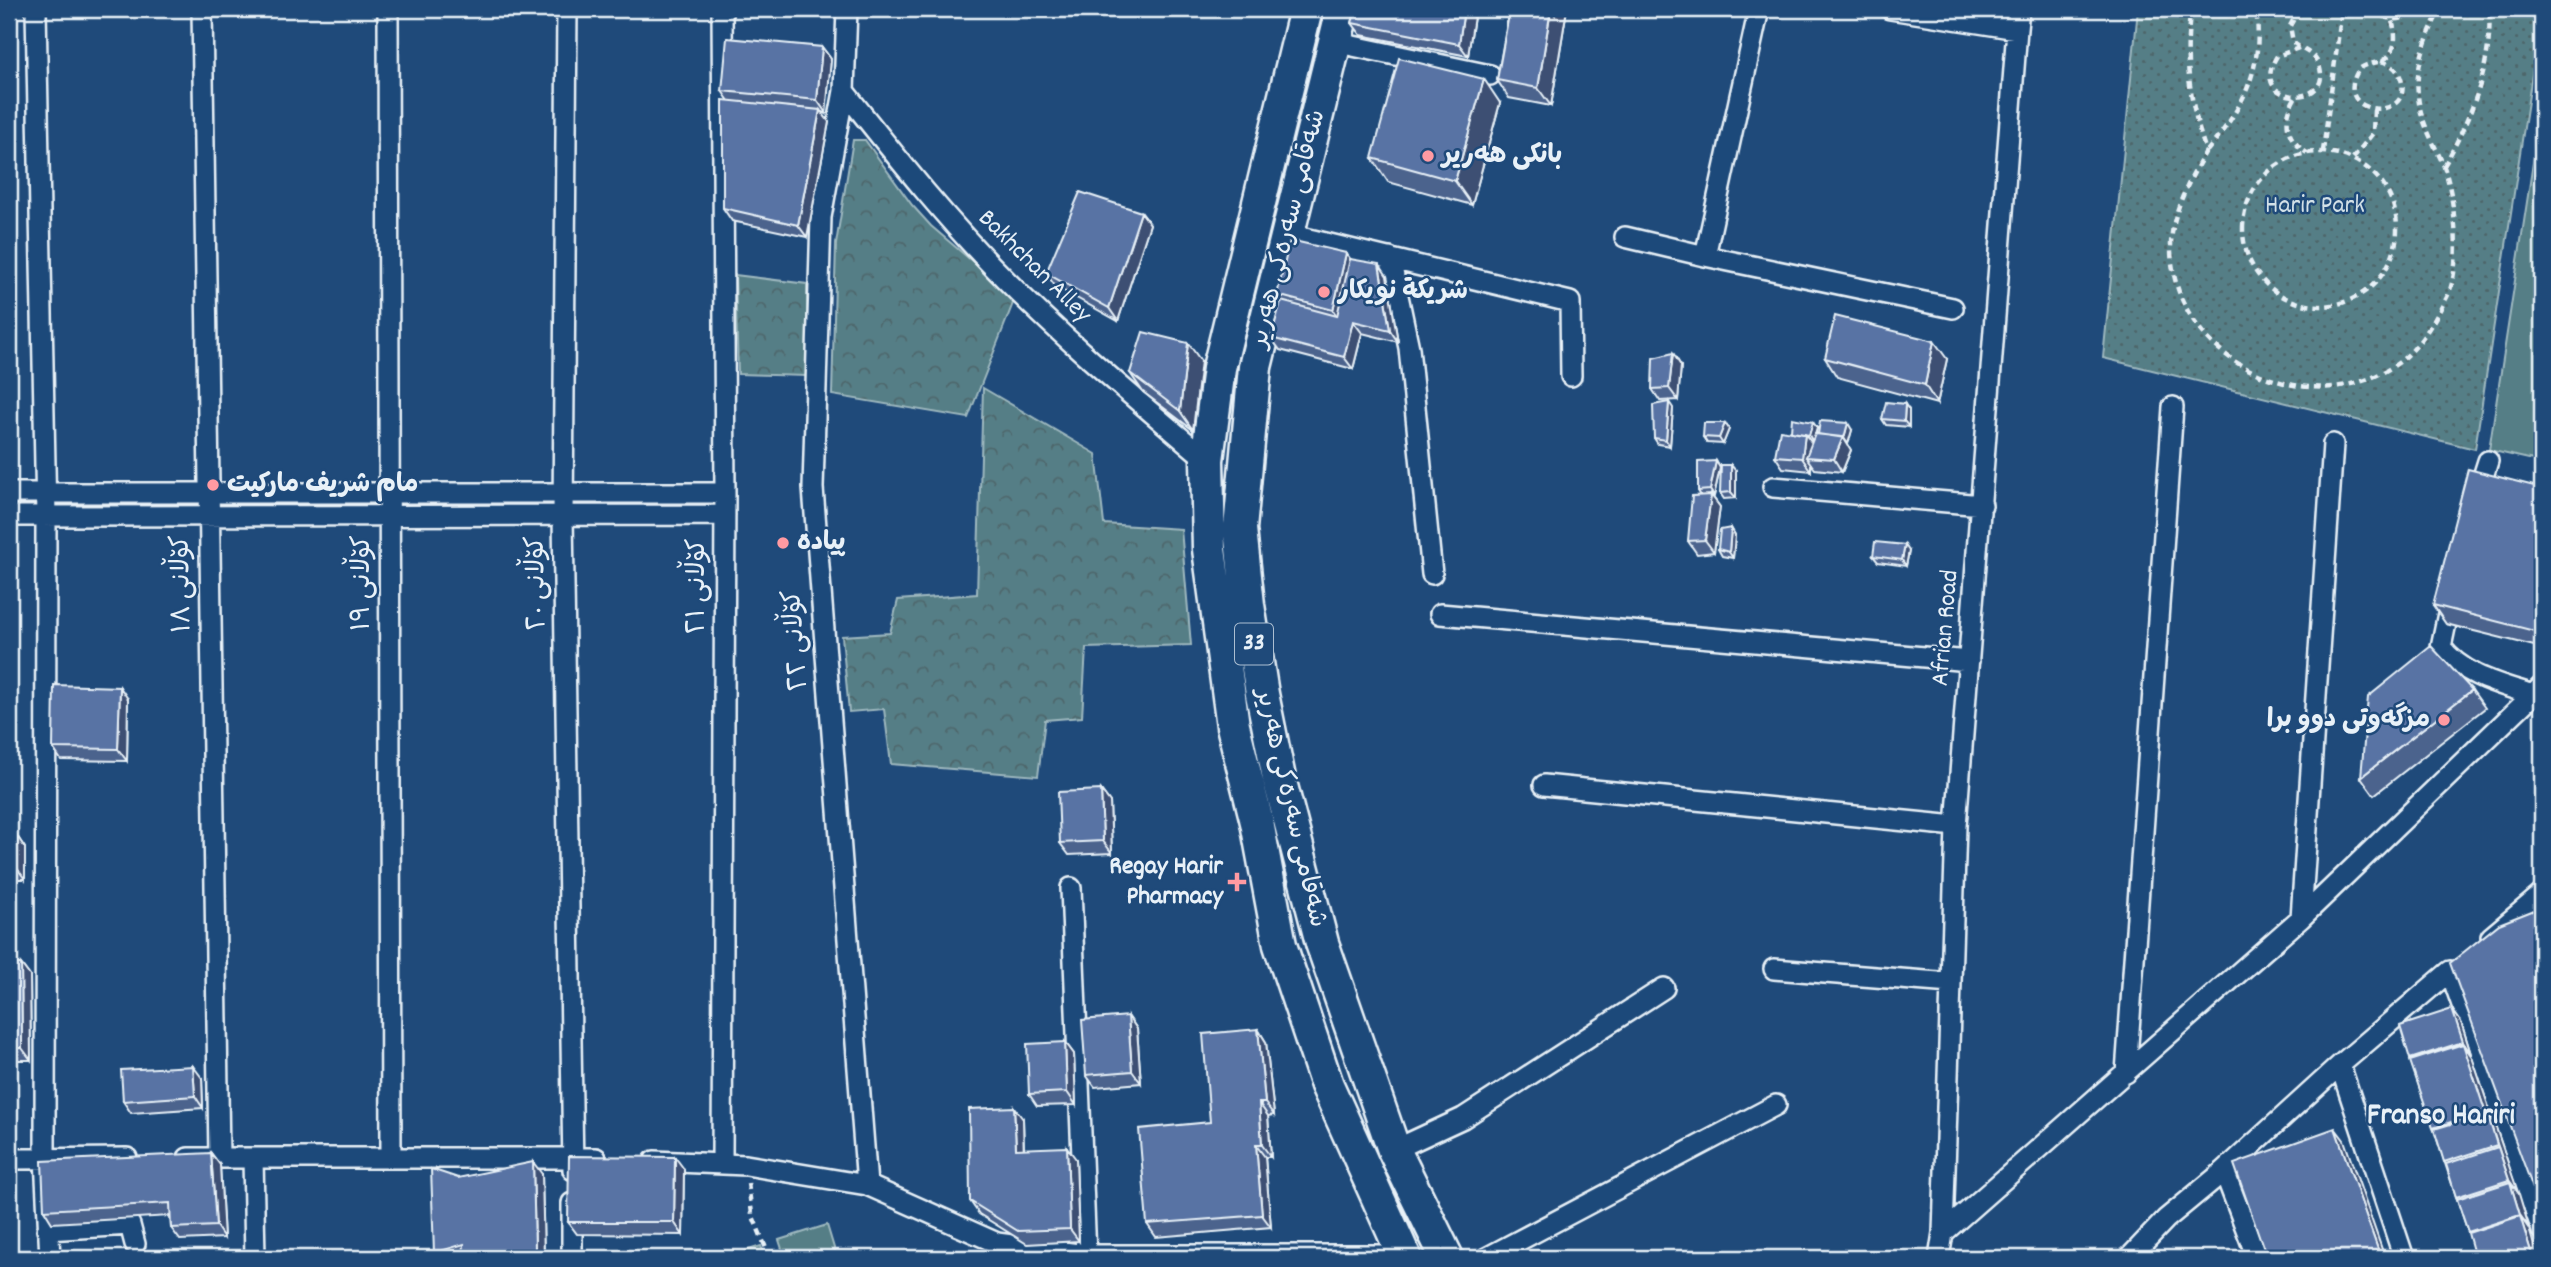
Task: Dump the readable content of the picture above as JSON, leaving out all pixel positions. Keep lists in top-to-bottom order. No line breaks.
{"streets":{"main road":["شەقامی سەرەکی هەریر","33"],"street":["Bakhchan Alley","کۆڵانی ١٩","کۆڵانی ٢٠","کۆڵانی ١٨","کۆڵانی ٢١","Afrian Road","کۆڵانی ٢٢"]},"crossings":[["شەقامی سەرەکی هەریر","Bakhchan Alley"],["Bakhchan Alley","کۆڵانی ٢٢"]],"districts":["Franso Hariri"],"parks":["Harir Park"],"places":{"other":["بانکی هەریر","شريكة نويكار","مام شریف مارکیت","پیادە","مزگەوتی دوو برا"],"health":["Regay Harir Pharmacy"]}}
